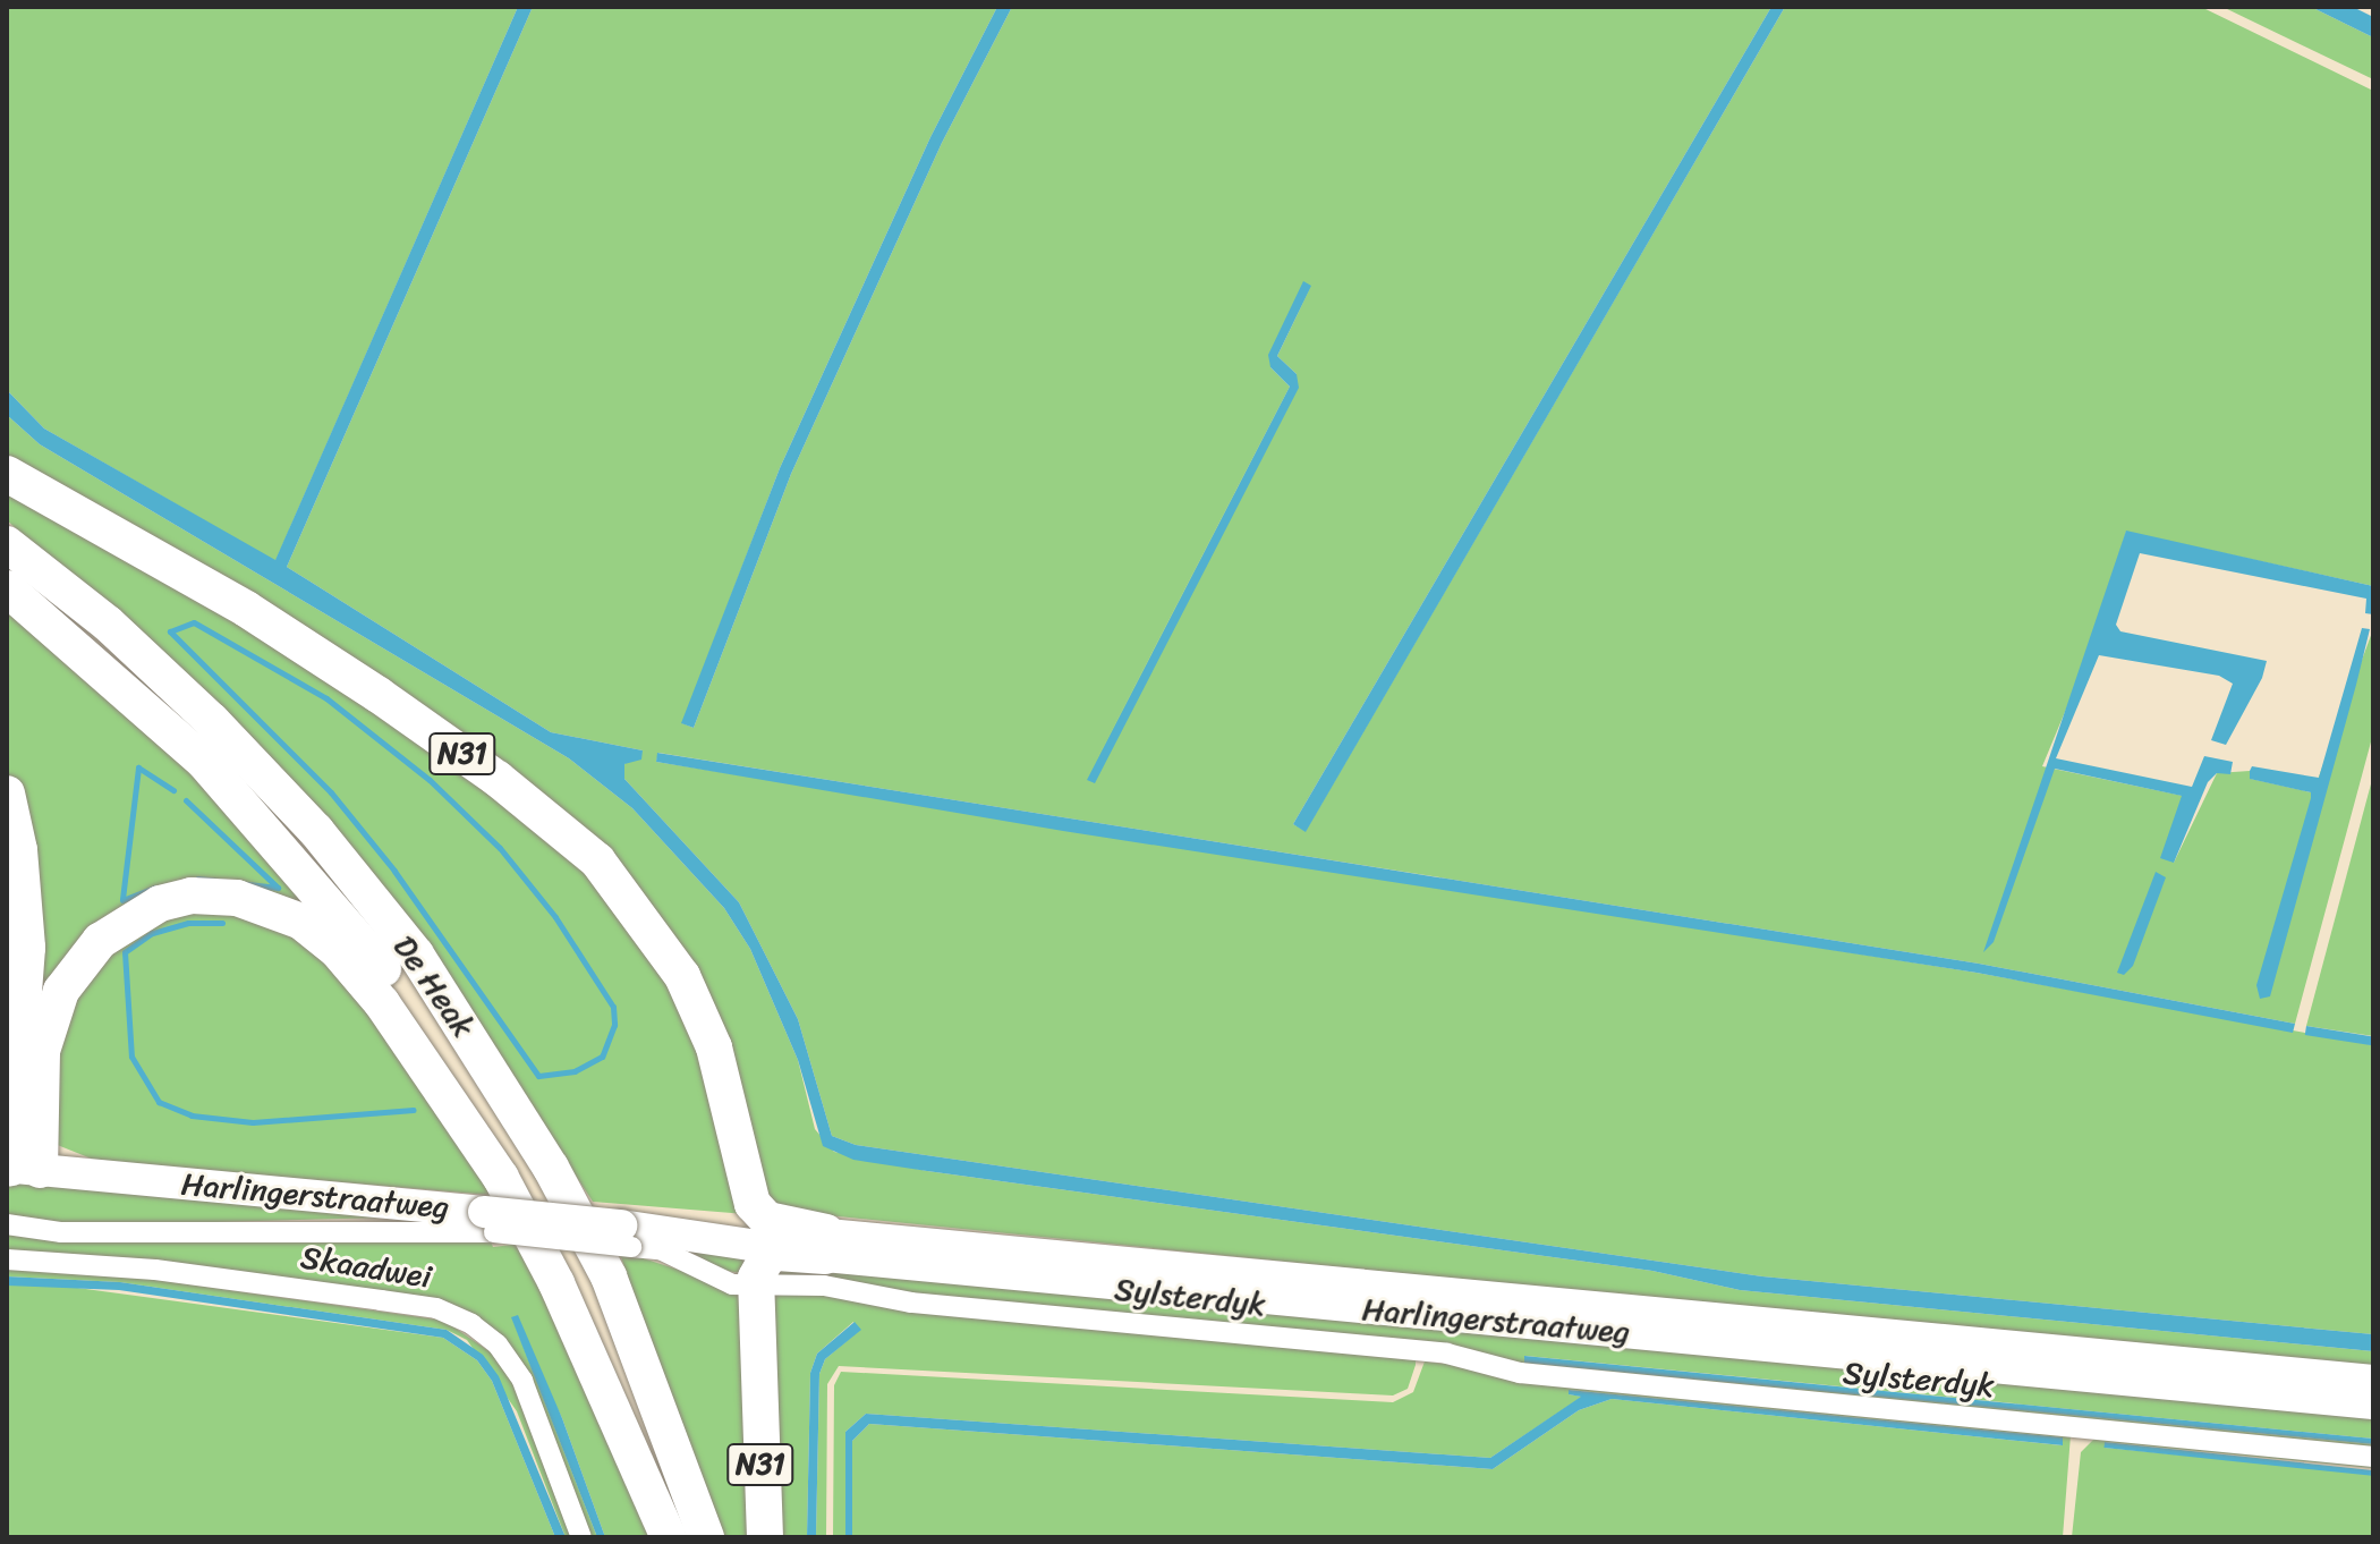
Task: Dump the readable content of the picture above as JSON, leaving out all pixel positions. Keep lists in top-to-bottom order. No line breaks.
{"streets":{"highway":["N31","De Heak"],"main road":["Harlingerstraatweg"],"street":["Skaadwei","Sylsterdyk"]},"crossings":[["N31","Harlingerstraatweg"],["N31","Sylsterdyk"],["Harlingerstraatweg","Sylsterdyk"]]}
